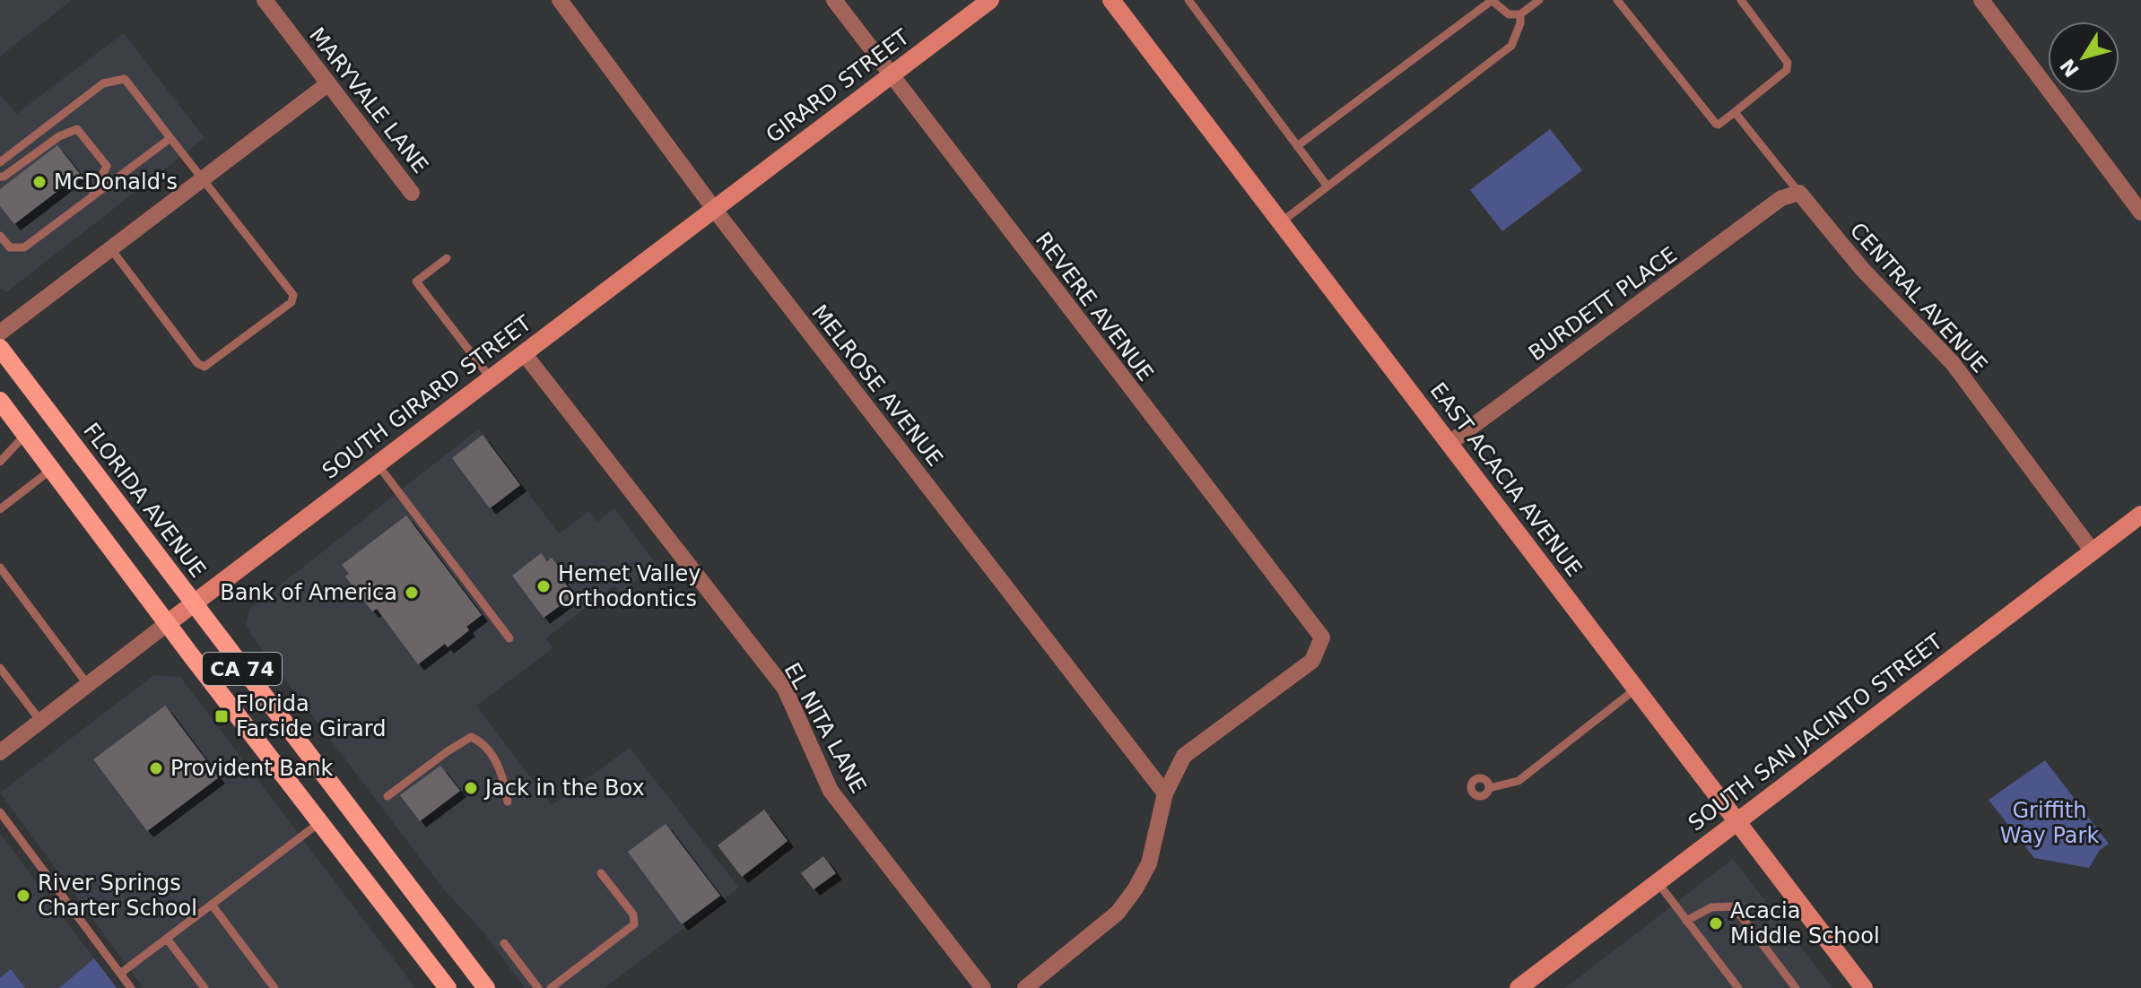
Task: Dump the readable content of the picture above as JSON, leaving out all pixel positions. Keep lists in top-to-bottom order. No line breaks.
{"streets":{"main road":["FLORIDA AVENUE","CA 74"],"street":["GIRARD STREET","MARYVALE LANE","CENTRAL AVENUE","BURDETT PLACE","REVERE AVENUE","MELROSE AVENUE","SOUTH GIRARD STREET","EAST ACACIA AVENUE","EL NITA LANE","SOUTH SAN JACINTO STREET"]},"crossings":[["GIRARD STREET","REVERE AVENUE"],["GIRARD STREET","MELROSE AVENUE"],["GIRARD STREET","SOUTH GIRARD STREET"],["CENTRAL AVENUE","BURDETT PLACE"],["CENTRAL AVENUE","SOUTH SAN JACINTO STREET"],["BURDETT PLACE","EAST ACACIA AVENUE"],["REVERE AVENUE","MELROSE AVENUE"],["MELROSE AVENUE","SOUTH GIRARD STREET"],["SOUTH GIRARD STREET","FLORIDA AVENUE"],["SOUTH GIRARD STREET","CA 74"],["SOUTH GIRARD STREET","EL NITA LANE"],["EAST ACACIA AVENUE","SOUTH SAN JACINTO STREET"]],"parks":["Griffith Way Park"],"places":{"other":["McDonald's","Hemet Valley Orthodontics","Bank of America","Provident Bank","Jack in the Box","River Springs Charter School","Acacia Middle School"],"transit":["Florida Farside Girard"]},"north":"bottom left"}
